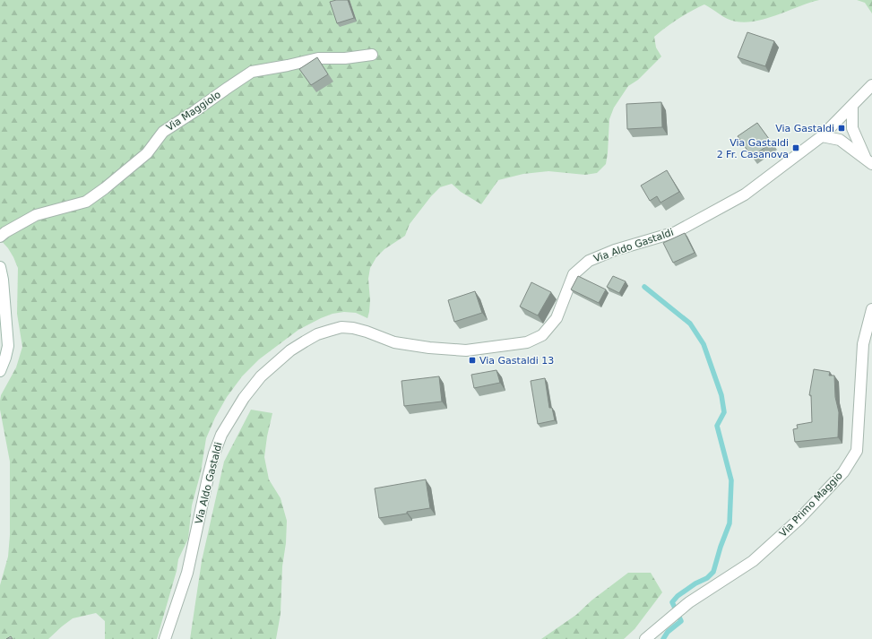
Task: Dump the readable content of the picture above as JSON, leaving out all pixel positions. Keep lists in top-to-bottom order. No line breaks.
{"streets":{"street":["Via Maggiolo","Via Aldo Gastaldi","Via Primo Maggio"]},"places":{"transit":["Via Gastaldi","Via Gastaldi 2 Fr. Casanova","Via Gastaldi 13"]}}
